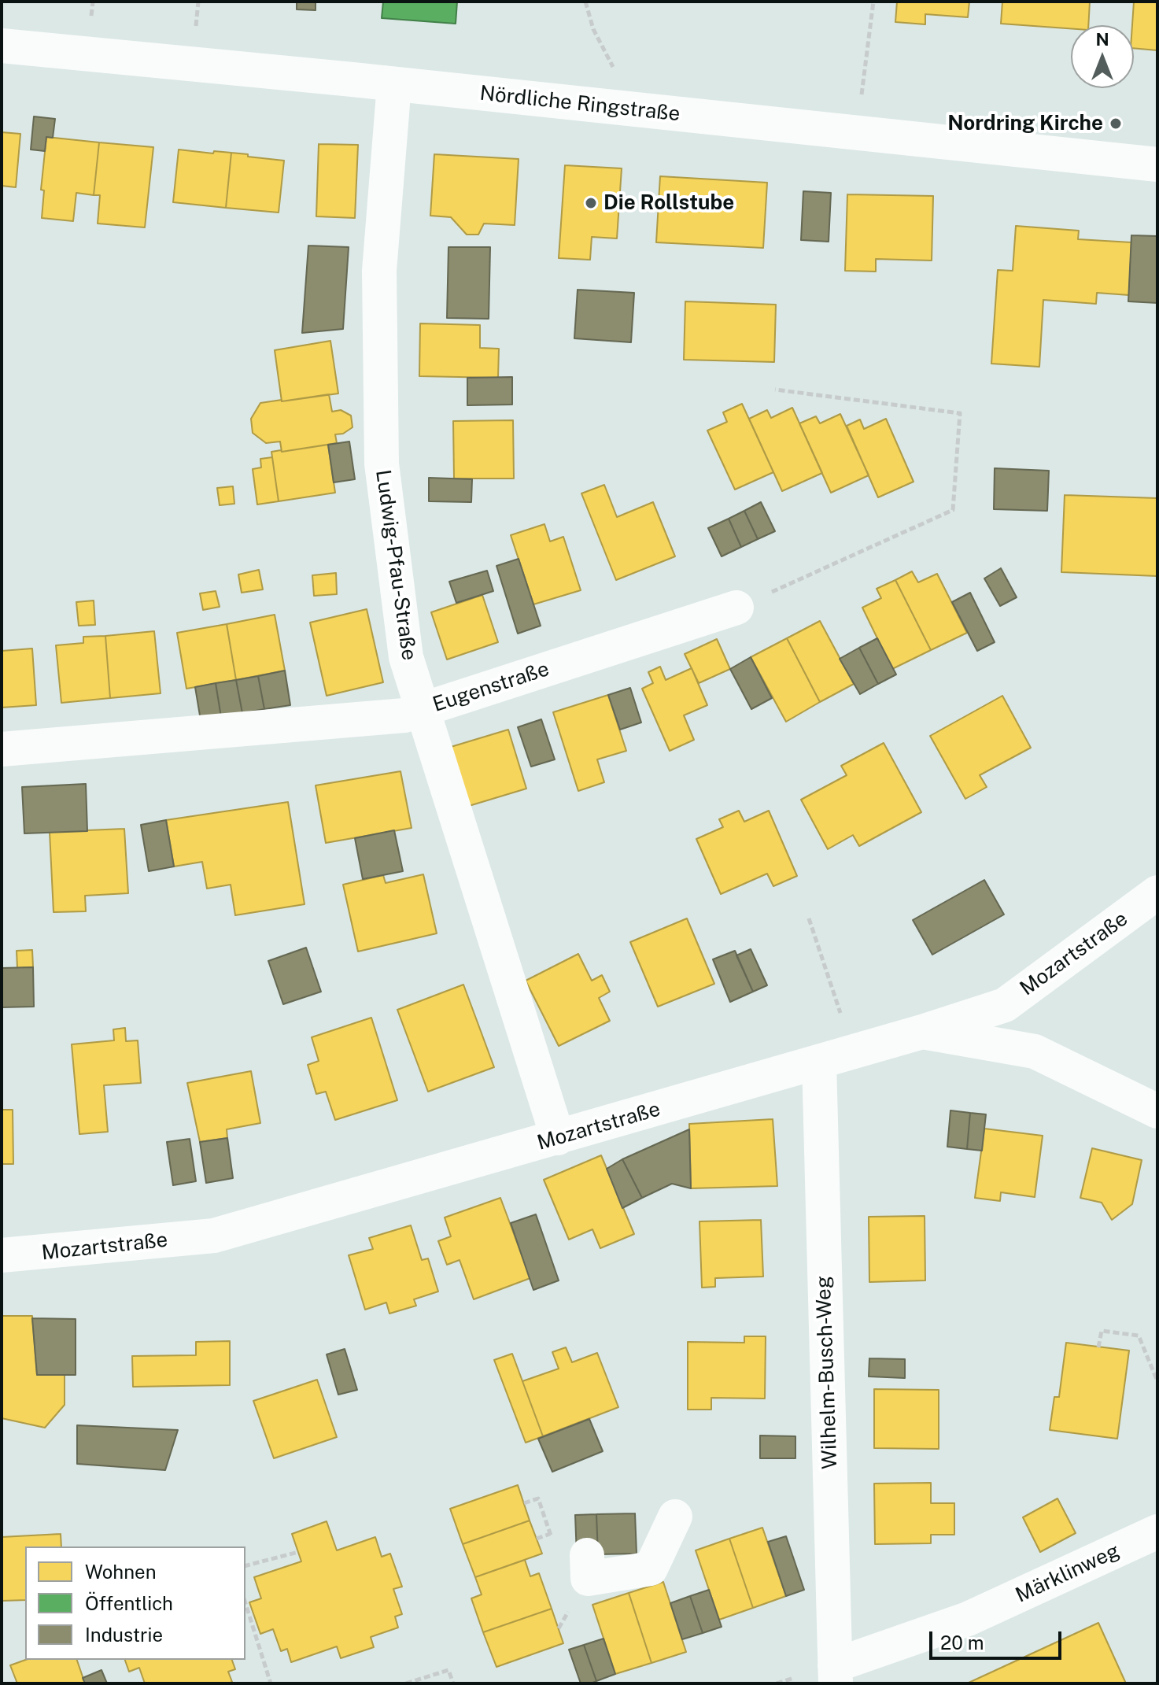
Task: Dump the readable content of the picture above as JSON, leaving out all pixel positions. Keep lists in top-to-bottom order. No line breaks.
{"streets":{"street":["Nördliche Ringstraße","Ludwig-Pfau-Straße","Eugenstraße","Mozartstraße","Wilhelm-Busch-Weg","Märklinweg"]},"crossings":[["Nördliche Ringstraße","Ludwig-Pfau-Straße"],["Ludwig-Pfau-Straße","Eugenstraße"],["Ludwig-Pfau-Straße","Mozartstraße"],["Mozartstraße","Wilhelm-Busch-Weg"],["Wilhelm-Busch-Weg","Märklinweg"]],"places":["Nordring Kirche","Die Rollstube"],"legend":["Wohnen","Öffentlich","Industrie"],"scale_bar":"20 m","north":"top"}
